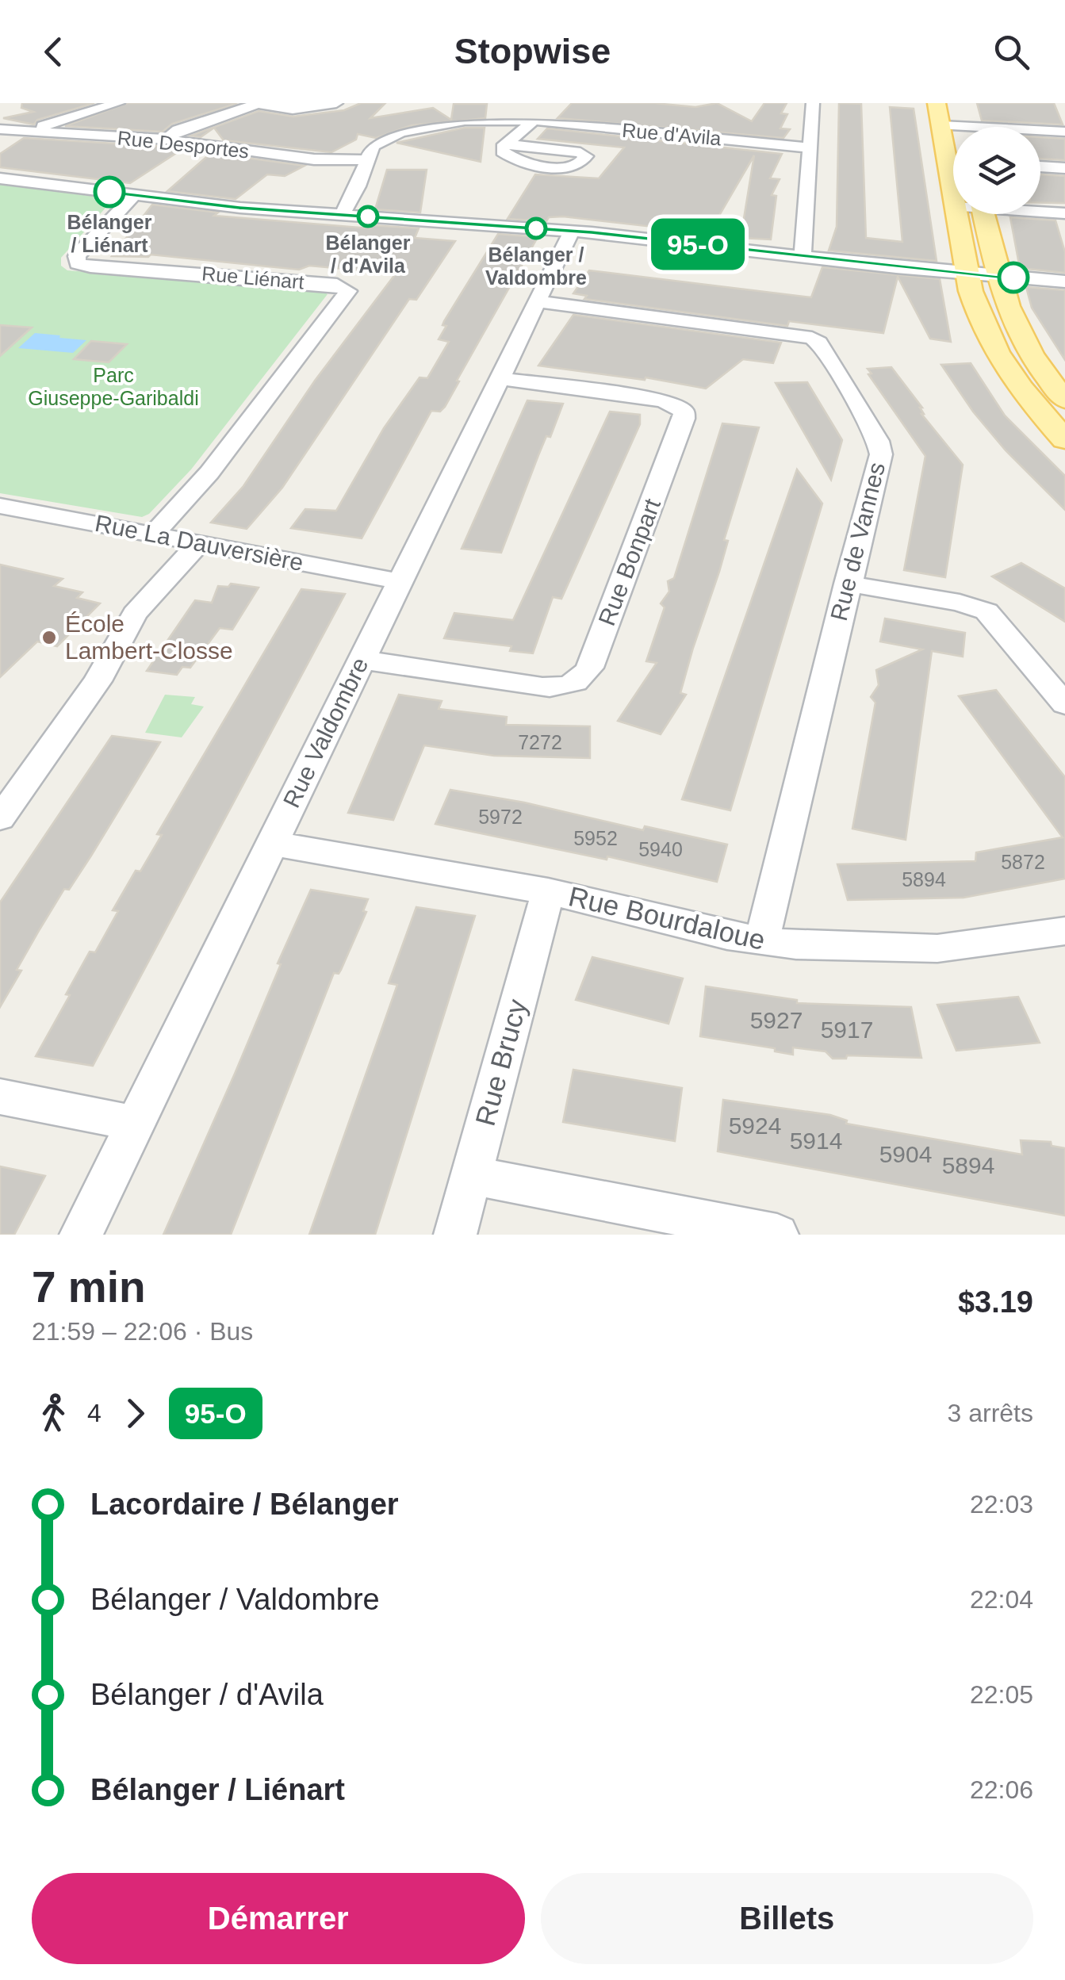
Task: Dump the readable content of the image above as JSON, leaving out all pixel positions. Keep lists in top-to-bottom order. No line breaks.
{"streets":{"street":["Rue d'Avila","Rue Desportes","Rue Liénart","Rue de Vannes","Rue La Dauversière","Rue Bonpart","Rue Valdombre","Rue Bourdaloue","Rue Brucy"]},"crossings":[["Rue d'Avila","Rue Desportes"],["Rue Liénart","Rue La Dauversière"],["Rue de Vannes","Rue Valdombre"],["Rue de Vannes","Rue Bourdaloue"],["Rue La Dauversière","Rue Valdombre"],["Rue Bonpart","Rue Valdombre"],["Rue Valdombre","Rue Bourdaloue"],["Rue Bourdaloue","Rue Brucy"]],"parks":["Parc Giuseppe-Garibaldi"],"places":["Bélanger / Liénart","Bélanger / d'Avila","Bélanger / Valdombre","École Lambert-Closse"],"lines":["bus line 95-O"],"house_numbers":["7272","5972","5952","5940","5872","5894","5927","5917","5924","5914","5904","5894"],"page":{"header":"Stopwise","on_map":"95-O","heading":["7 min","21:59 – 22:06 · Bus","$3.19"],"legs":["4","95-O","3 arrêts"],"list":[{"name":"Lacordaire / Bélanger","value":"22:03"},{"name":"Bélanger / Valdombre","value":"22:04"},{"name":"Bélanger / d'Avila","value":"22:05"},{"name":"Bélanger / Liénart","value":"22:06"}],"buttons":["Démarrer","Billets"]}}
